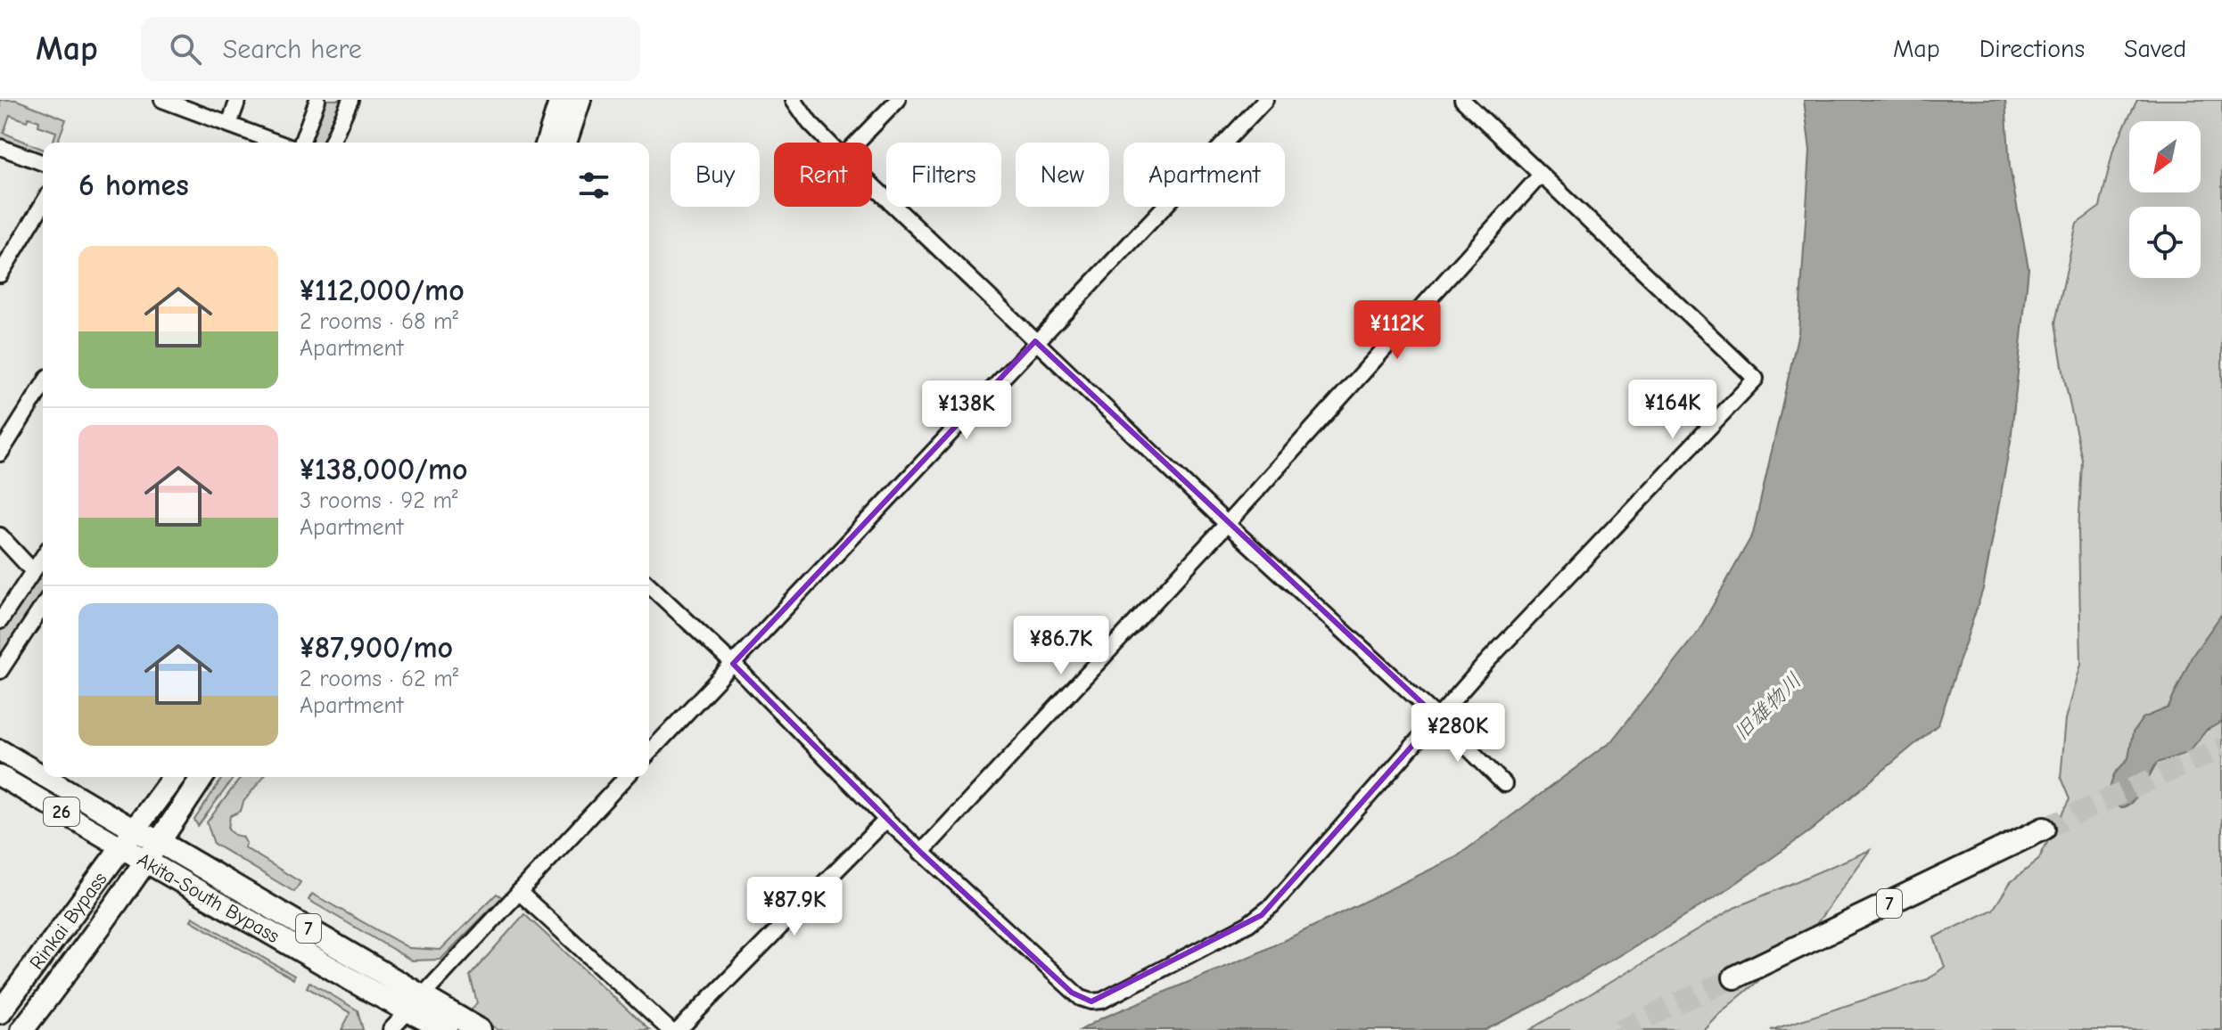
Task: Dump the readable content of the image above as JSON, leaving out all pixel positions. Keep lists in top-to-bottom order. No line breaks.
{"streets":{"highway":["Akita-South Bypass","7","Rinkai Bypass"],"main road":["26"]},"crossings":[["26","Akita-South Bypass"],["26","Rinkai Bypass"],["Akita-South Bypass","Rinkai Bypass"]],"water":["旧雄物川"],"north":"bottom left","page":{"header":"Map","search":"Search here","nav":["Map","Directions","Saved"],"chip":["Buy","Rent","Filters","New","Apartment"],"heading":"6 homes","list":[{"name":"¥112,000/mo","note":"2 rooms · 68 m² · Apartment"},{"name":"¥138,000/mo","note":"3 rooms · 92 m² · Apartment"},{"name":"¥87,900/mo","note":"2 rooms · 62 m² · Apartment"}],"price":["¥112K","¥164K","¥138K","¥86.7K","¥280K","¥87.9K"]}}
